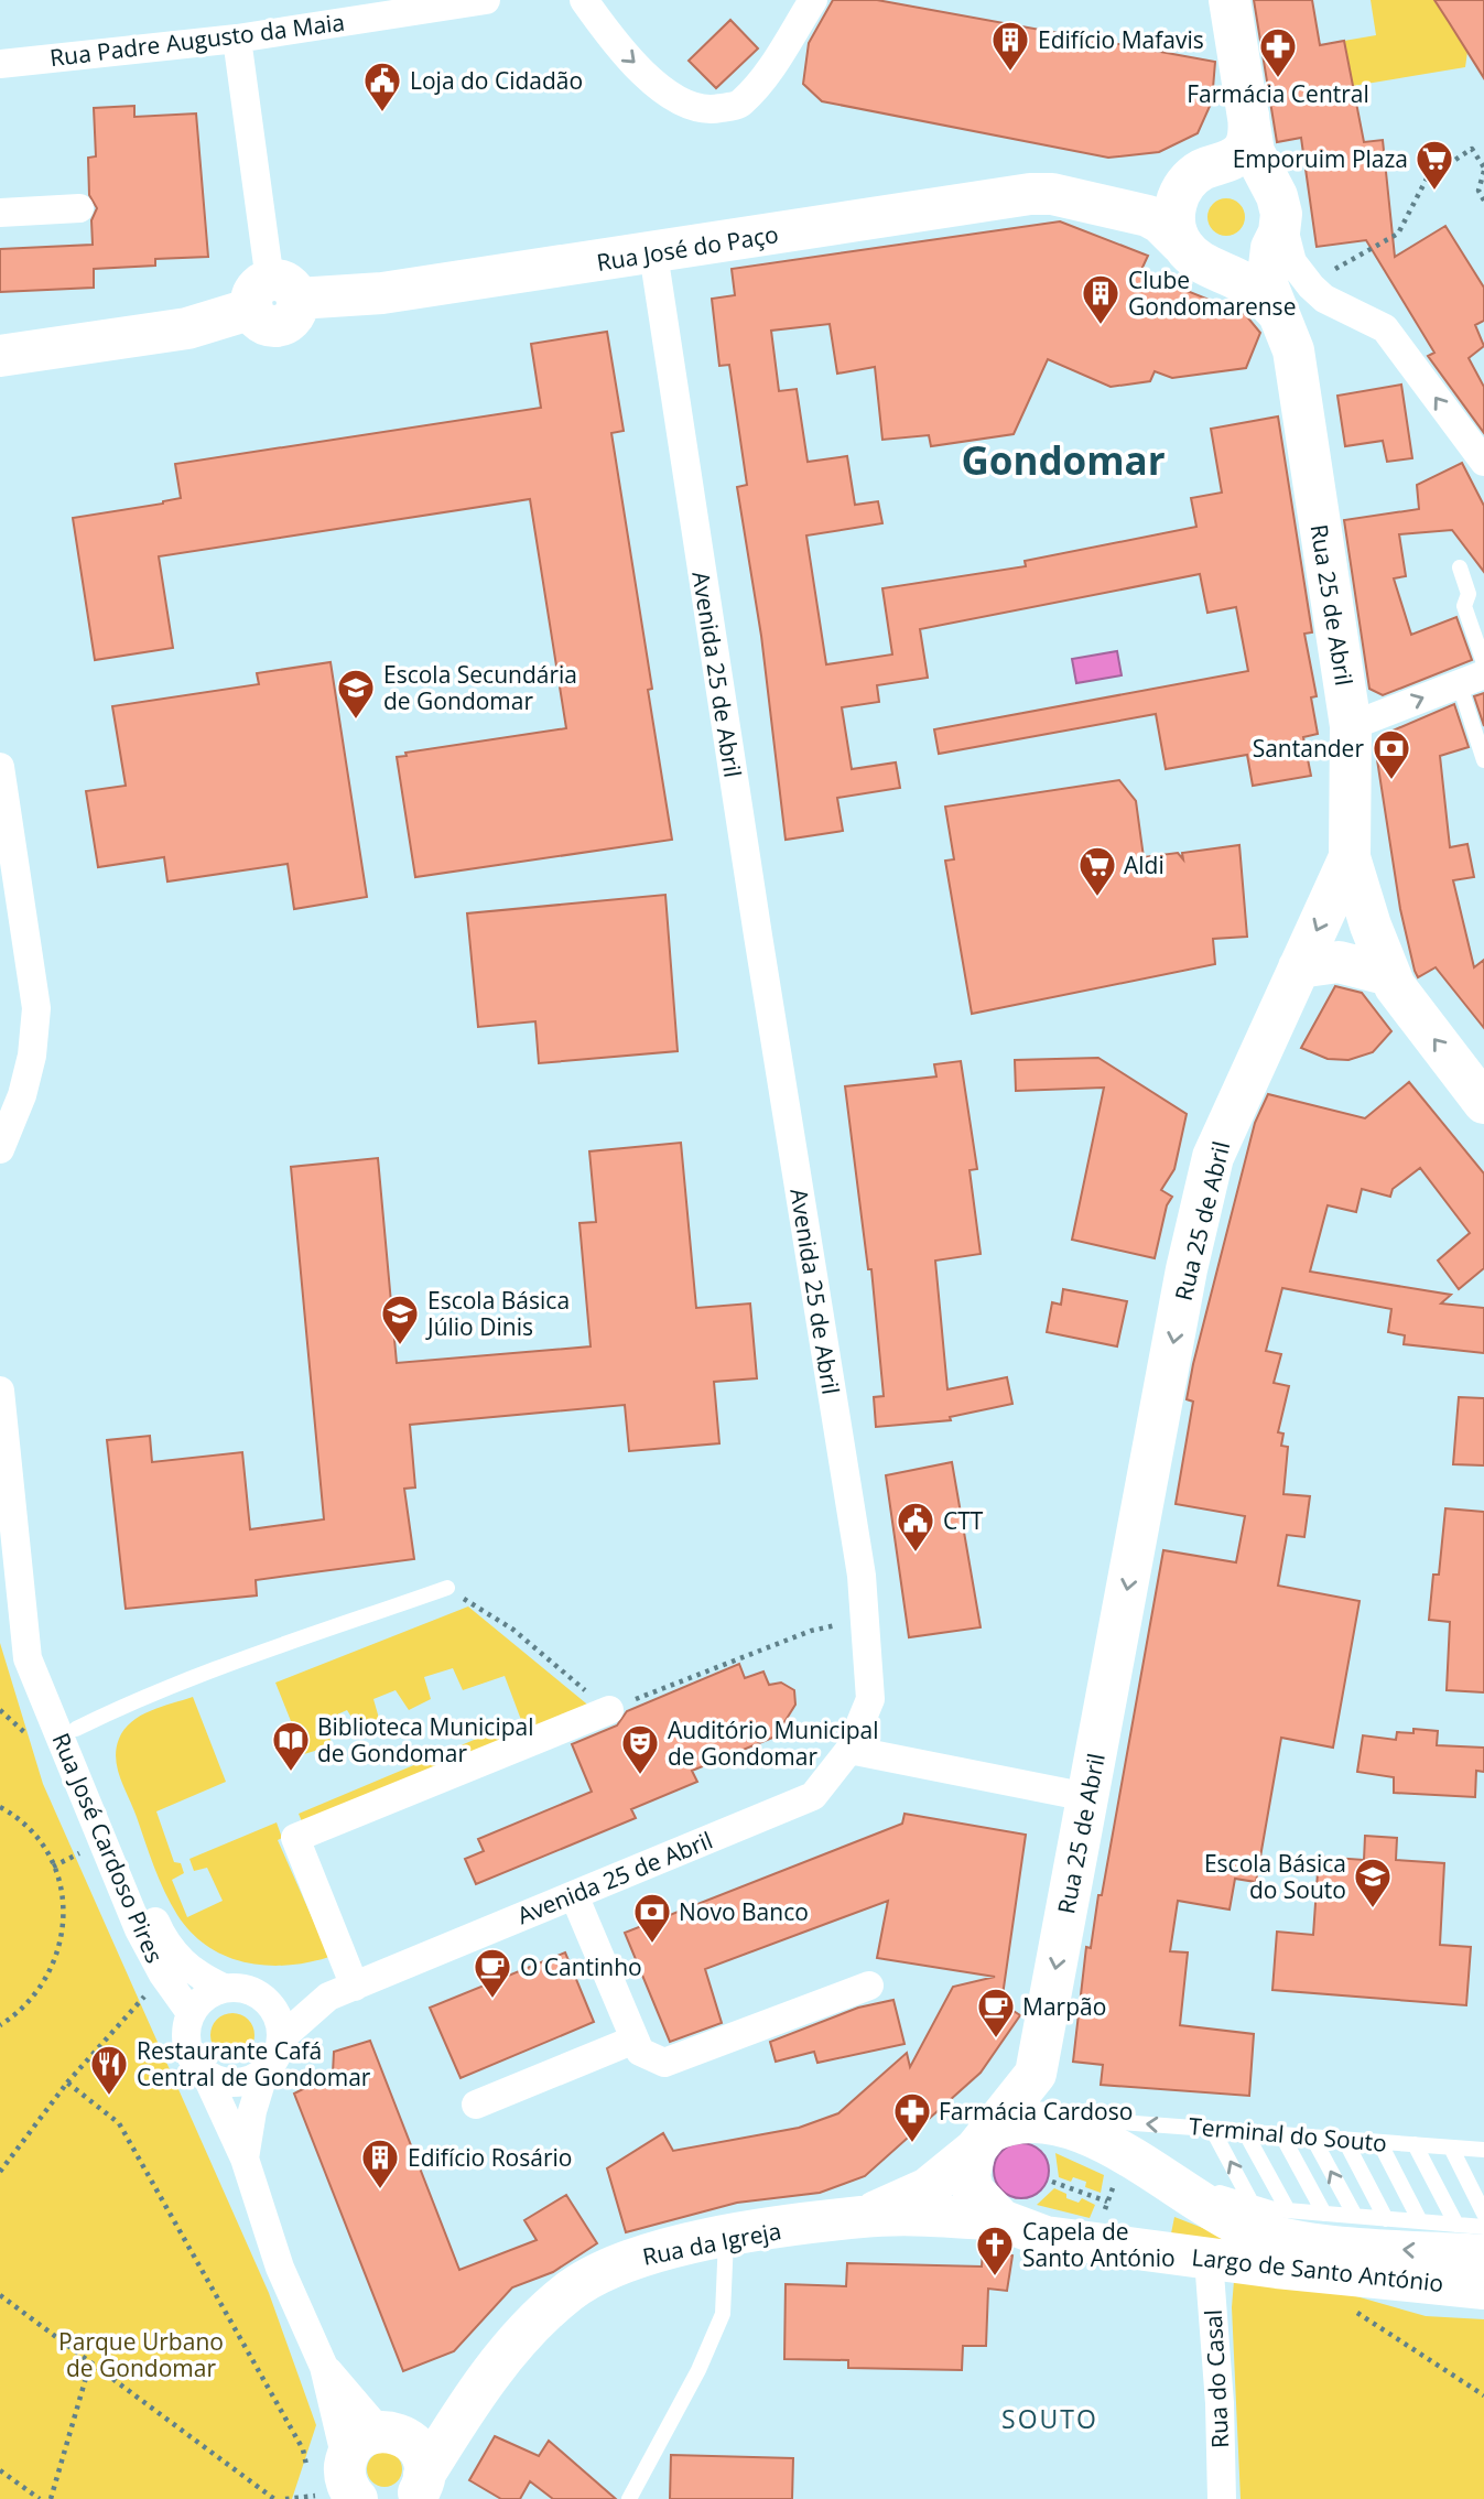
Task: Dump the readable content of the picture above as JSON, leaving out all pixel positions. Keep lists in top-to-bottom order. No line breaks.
{"streets":{"main road":["Rua José do Paço","Rua 25 de Abril","Rua da Igreja","Largo de Santo António"],"street":["Rua Padre Augusto da Maia","Avenida 25 de Abril","Rua José Cardoso Pires","Rua do Casal"],"lane":["Terminal do Souto"]},"crossings":[["Rua José do Paço","Rua 25 de Abril"],["Rua José do Paço","Avenida 25 de Abril"],["Rua 25 de Abril","Terminal do Souto"],["Rua 25 de Abril","Rua da Igreja"],["Rua 25 de Abril","Largo de Santo António"],["Avenida 25 de Abril","Rua José Cardoso Pires"],["Terminal do Souto","Rua da Igreja"],["Terminal do Souto","Largo de Santo António"],["Rua da Igreja","Largo de Santo António"],["Largo de Santo António","Rua do Casal"]],"one_way":["Rua 25 de Abril"],"districts":["Gondomar","SOUTO"],"parks":["Parque Urbano de Gondomar"],"places":{"building":["Edifício Mafavis","Clube Gondomarense","Edifício Rosário"],"pharmacy":["Farmácia Central","Farmácia Cardoso"],"public building":["Loja do Cidadão","CTT"],"supermarket":["Emporuim Plaza","Aldi"],"school or university":["Escola Secundária de Gondomar","Escola Básica Júlio Dinis","Escola Básica do Souto"],"bank":["Santander","Novo Banco"],"library":["Biblioteca Municipal de Gondomar"],"theatre":["Auditório Municipal de Gondomar"],"cafe":["O Cantinho","Marpão"],"restaurant":["Restaurante Cafá Central de Gondomar"],"church":["Capela de Santo António"]}}
